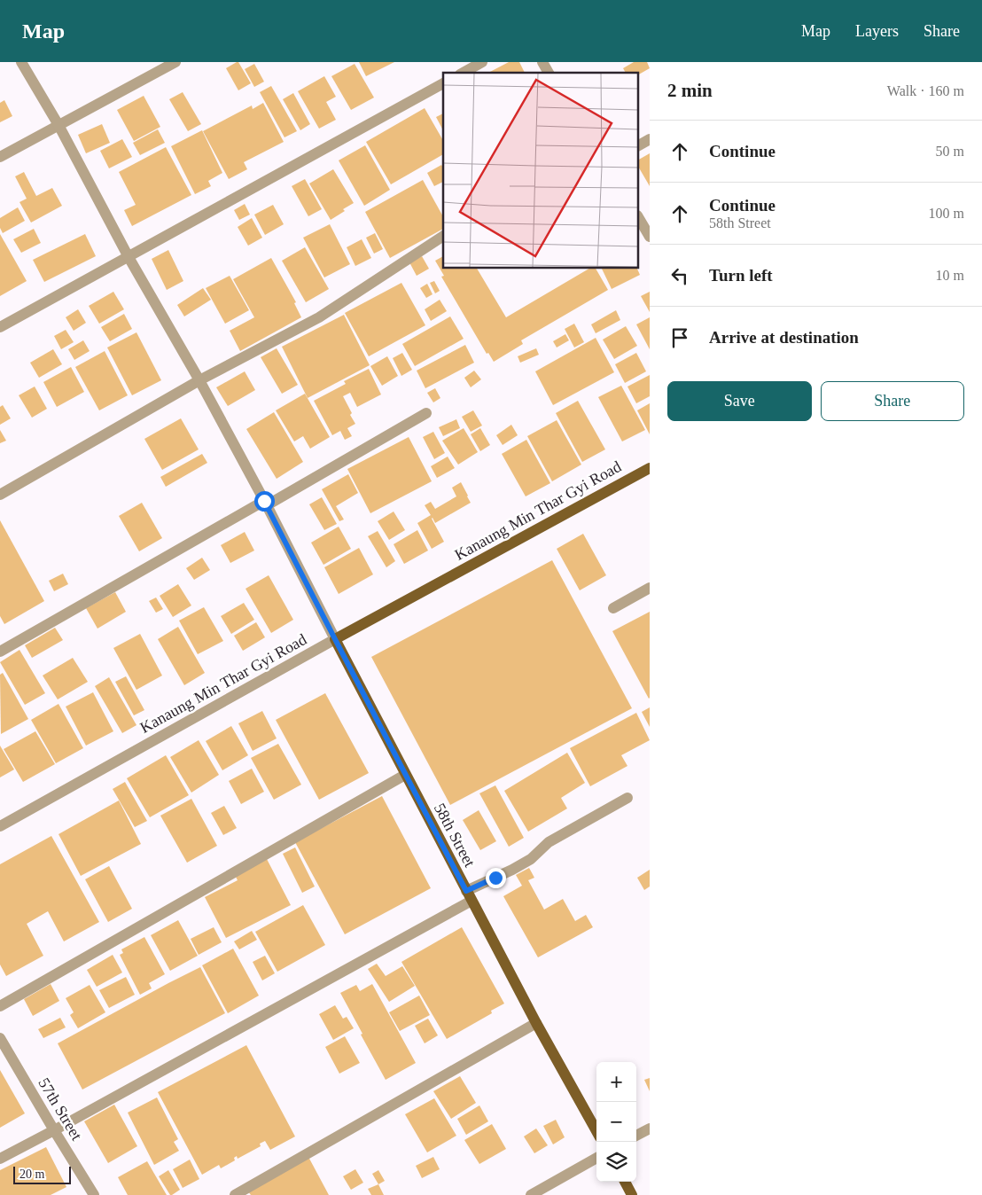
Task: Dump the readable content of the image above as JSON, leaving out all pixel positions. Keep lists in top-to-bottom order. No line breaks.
{"streets":{"main road":["Kanaung Min Thar Gyi Road","58th Street"],"street":["57th Street"]},"crossings":[["Kanaung Min Thar Gyi Road","58th Street"]],"scale_bar":"20 m","page":{"header":"Map","nav":["Map","Layers","Share"],"heading":["2 min","Walk · 160 m"],"list":[["Continue","50 m"],["Continue","58th Street","100 m"],["Turn left","10 m"],"Arrive at destination"],"buttons":["Save","Share"],"map_buttons":["+","−"],"scale":"20 m"}}
